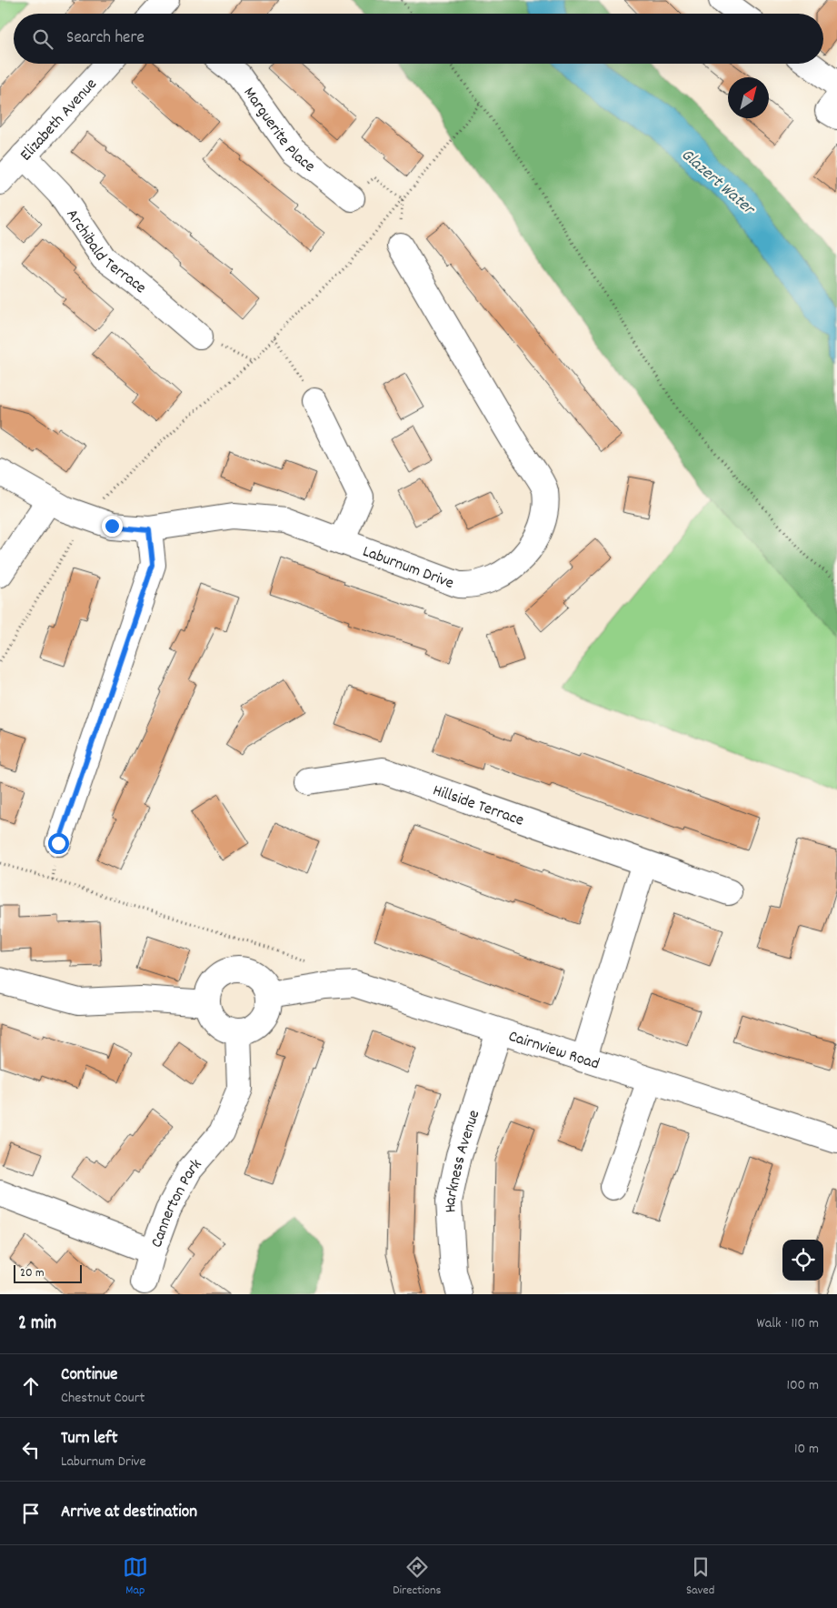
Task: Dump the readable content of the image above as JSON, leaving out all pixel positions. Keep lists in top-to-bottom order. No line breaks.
{"streets":{"street":["Elizabeth Avenue","Marguerite Place","Archibald Terrace","Laburnum Drive","Hillside Terrace","Cairnview Road","Harkness Avenue","Cannerton Park"]},"crossings":[["Elizabeth Avenue","Archibald Terrace"],["Cairnview Road","Harkness Avenue"],["Cairnview Road","Cannerton Park"]],"water":["Glazert Water"],"scale_bar":"20 m","north":"top right","page":{"search":"Search here","scale":"20 m","heading":["2 min","Walk · 110 m"],"list":[["Continue","Chestnut Court","100 m"],["Turn left","Laburnum Drive","10 m"],"Arrive at destination"],"nav":["Map","Directions","Saved"]}}
